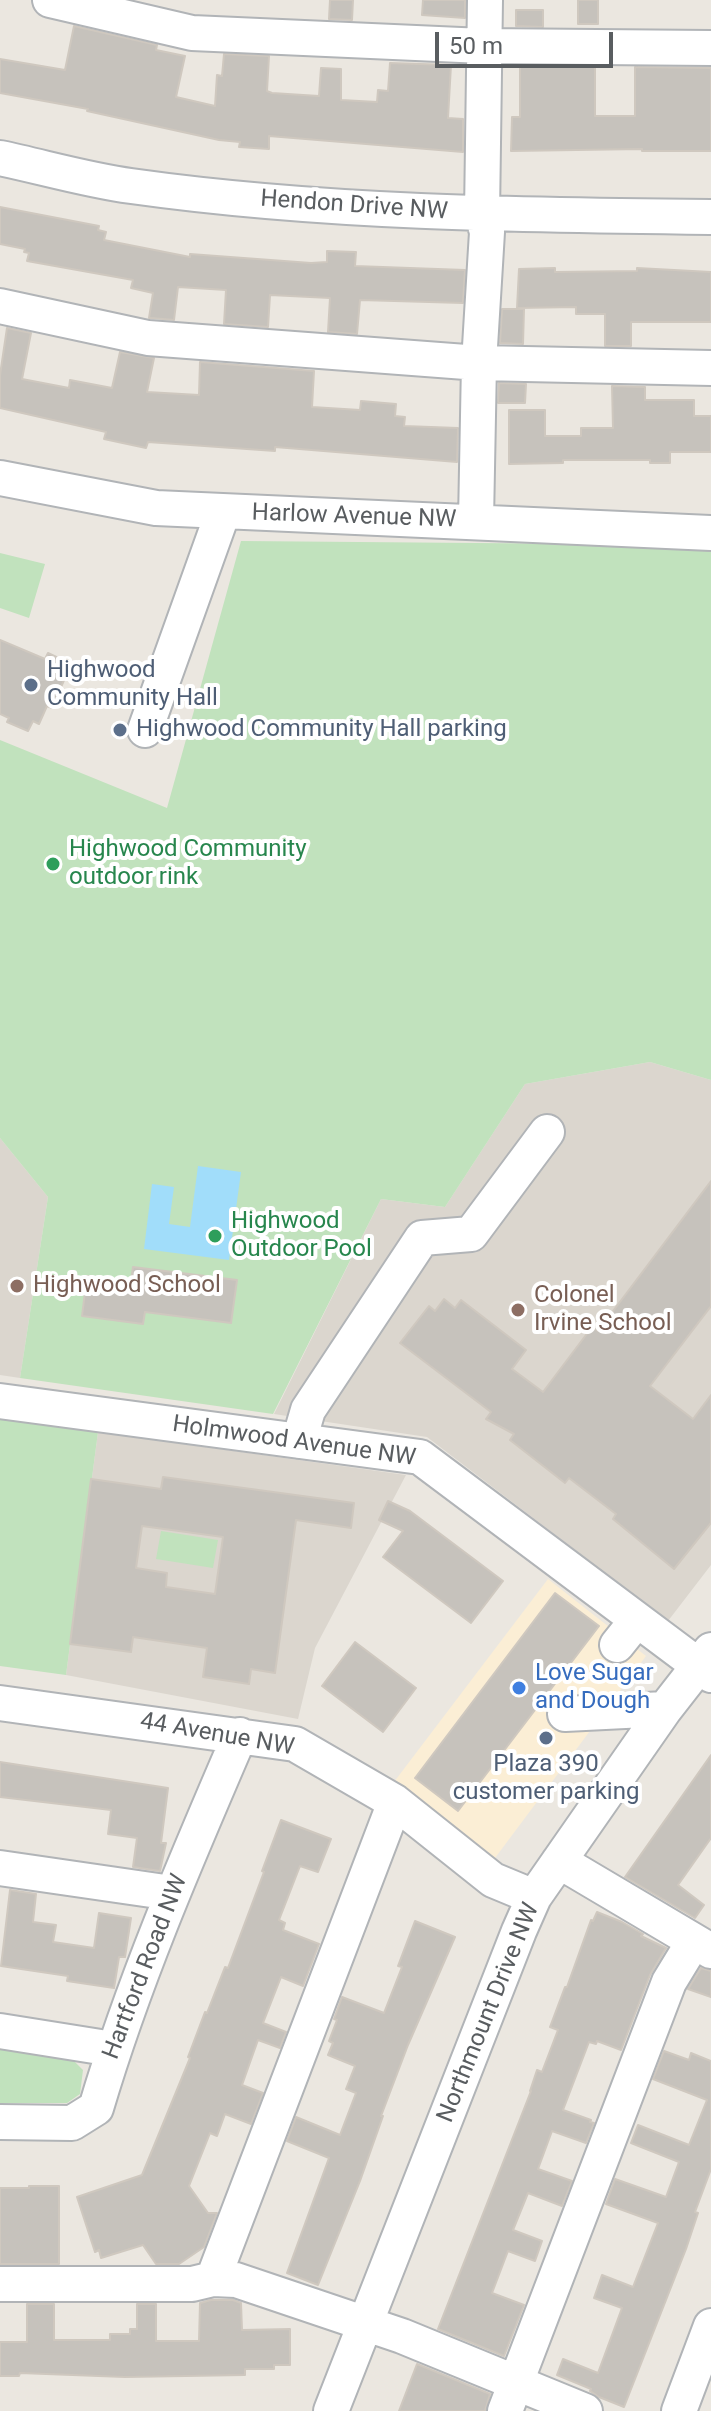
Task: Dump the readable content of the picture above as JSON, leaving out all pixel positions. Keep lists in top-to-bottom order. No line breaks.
{"streets":{"street":["Hendon Drive NW","Harlow Avenue NW","Holmwood Avenue NW","44 Avenue NW","Hartford Road NW","Northmount Drive NW"]},"crossings":[["Holmwood Avenue NW","Northmount Drive NW"],["44 Avenue NW","Hartford Road NW"],["44 Avenue NW","Northmount Drive NW"]],"places":["Highwood Community Hall","Highwood Community Hall parking","Highwood Community outdoor rink","Highwood Outdoor Pool","Highwood School","Colonel Irvine School","Love Sugar and Dough","Plaza 390 customer parking"],"scale_bar":"50 m"}
